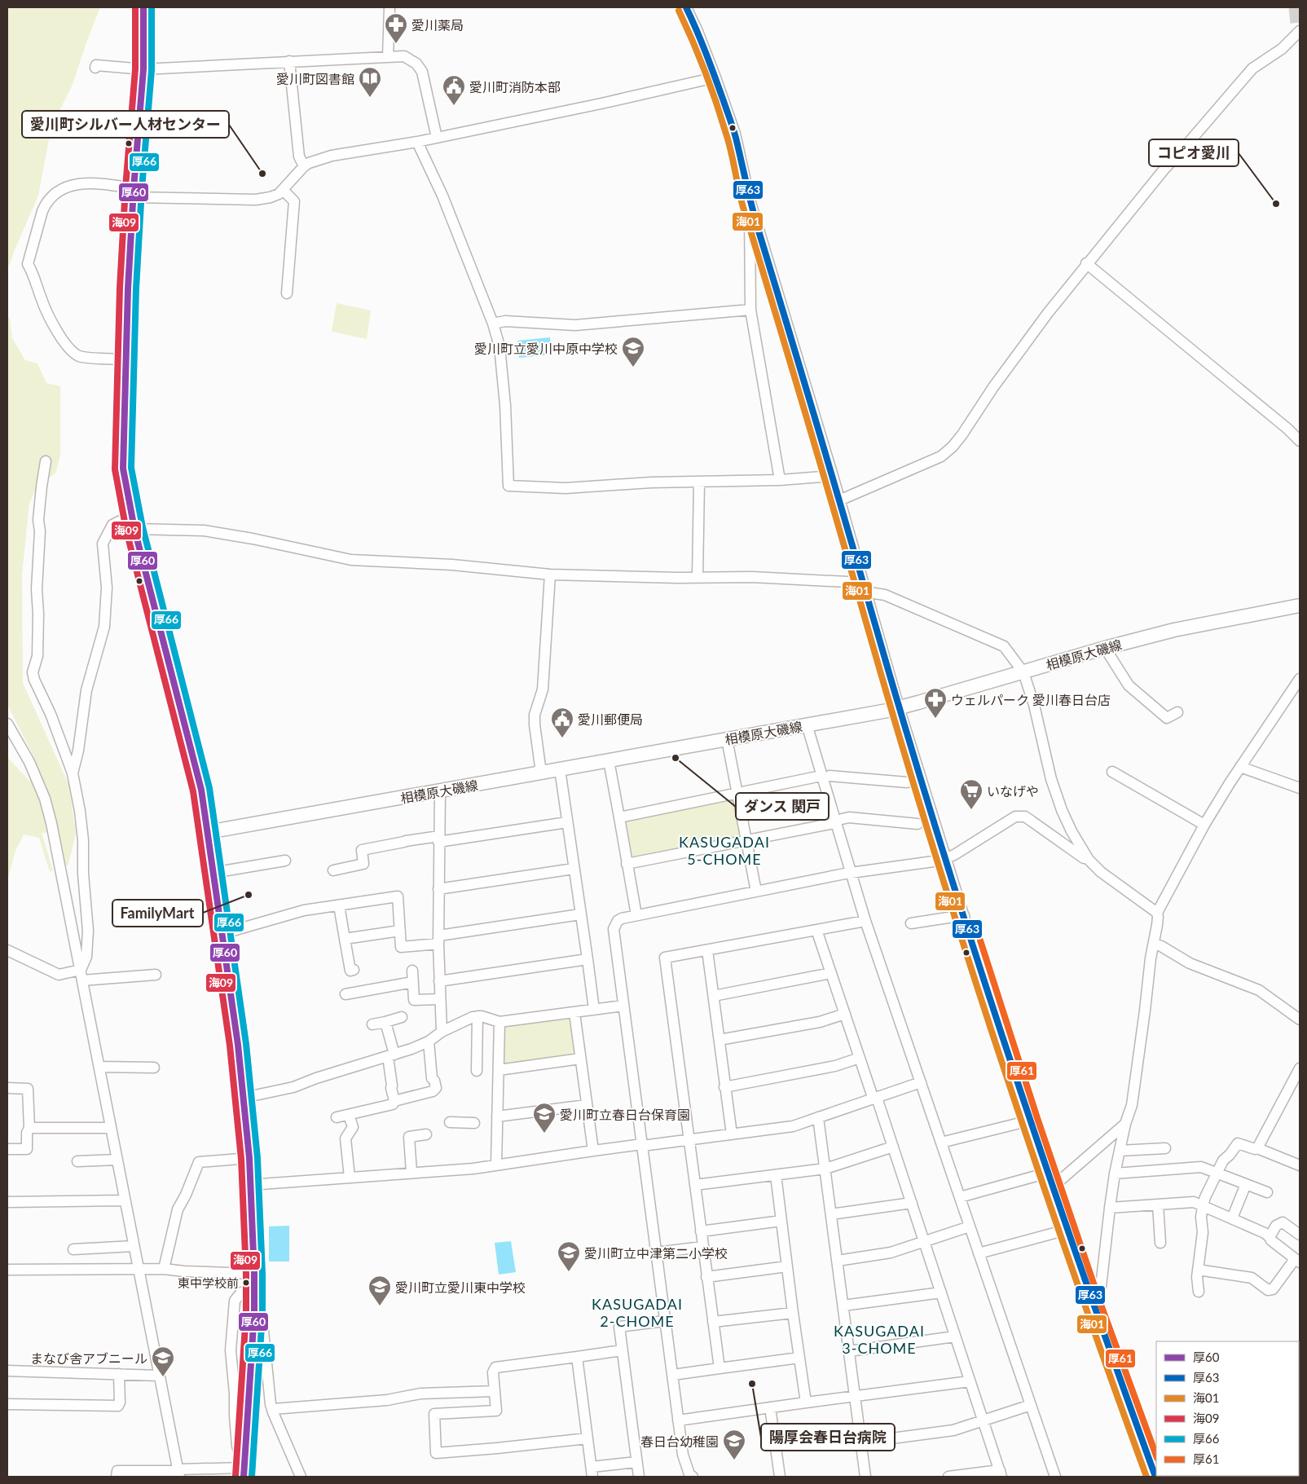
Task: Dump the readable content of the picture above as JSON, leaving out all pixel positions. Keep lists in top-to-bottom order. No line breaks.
{"streets":{"main road":["相模原大磯線"]},"districts":["KASUGADAI 5-CHOME","KASUGADAI 2-CHOME","KASUGADAI 3-CHOME"],"places":{"pharmacy":["愛川薬局","ウェルパーク 愛川春日台店"],"library":["愛川町図書館"],"public building":["愛川町消防本部","愛川郵便局"],"other":["愛川町シルバー人材センター","コピオ愛川","ダンス 関戸","FamilyMart","東中学校前","陽厚会春日台病院"],"school or university":["愛川町立愛川中原中学校","愛川町立春日台保育園","愛川町立中津第二小学校","愛川町立愛川東中学校","まなび舎アブニール","春日台幼稚園"],"supermarket":["いなげや"]},"lines":["transit line 厚60","transit line 厚63","transit line 海09","transit line 厚66","transit line 海01","transit line 厚61"],"legend":["厚60","厚63","海01","海09","厚66","厚61"]}
